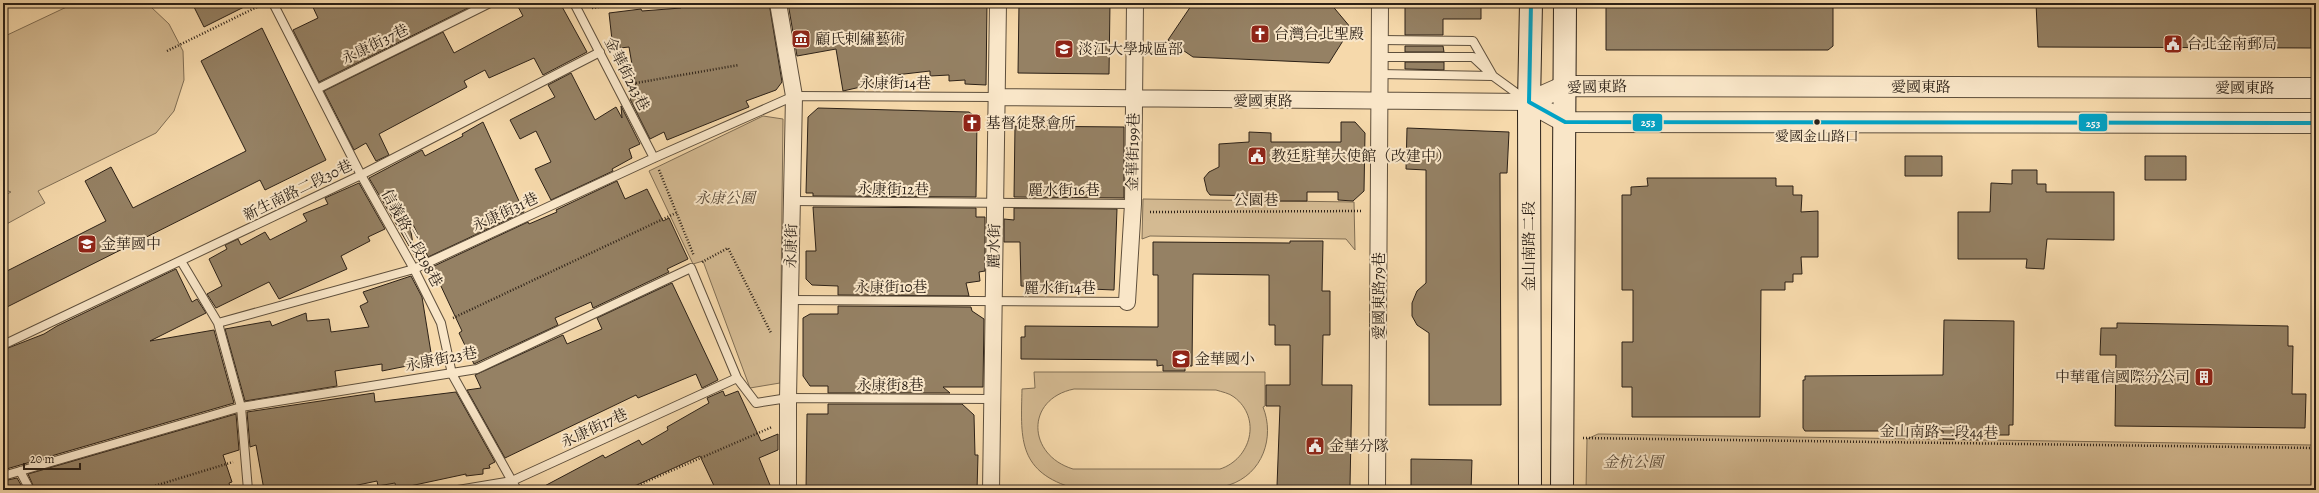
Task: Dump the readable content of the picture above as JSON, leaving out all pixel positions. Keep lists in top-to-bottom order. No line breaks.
{"streets":{"main road":["金山南路二段"],"street":["愛國東路","金華街199巷","永康街","麗水街","愛國東路79巷"],"lane":["永康街37巷","金華街243巷","永康街14巷","永康街12巷","新生南路二段30巷","麗水街16巷","永康街31巷","信義路二段198巷","永康街10巷","麗水街14巷","永康街23巷","永康街8巷","永康街17巷"],"path":["公園巷","金山南路二段44巷"]},"crossings":[["永康街37巷","信義路二段198巷"],["金華街243巷","新生南路二段30巷"],["金華街243巷","永康街31巷"],["永康街14巷","愛國東路"],["永康街14巷","永康街31巷"],["永康街14巷","永康街"],["永康街14巷","麗水街"],["愛國東路","金華街199巷"],["愛國東路","麗水街"],["愛國東路","金山南路二段"],["愛國東路","愛國東路79巷"],["金華街199巷","麗水街16巷"],["金華街199巷","公園巷"],["金華街199巷","麗水街14巷"],["永康街12巷","麗水街16巷"],["永康街12巷","永康街"],["永康街12巷","麗水街"],["新生南路二段30巷","信義路二段198巷"],["麗水街16巷","公園巷"],["麗水街16巷","麗水街"],["公園巷","愛國東路79巷"],["永康街31巷","信義路二段198巷"],["永康街31巷","永康街"],["信義路二段198巷","永康街23巷"],["信義路二段198巷","永康街17巷"],["永康街","永康街10巷"],["永康街","永康街8巷"],["麗水街","永康街10巷"],["麗水街","麗水街14巷"],["麗水街","永康街8巷"],["永康街10巷","麗水街14巷"]],"parks":["永康公園","金杭公園"],"places":{"church":["台灣台北聖殿","基督徒聚會所"],"museum":["顧氏剌繡藝術"],"public building":["台北金南郵局","教廷駐華大使館（改建中）","金華分隊"],"school or university":["淡江大學城區部","金華國中","金華國小"],"other":["愛國金山路口"],"building":["中華電信國際分公司"]},"lines":["transit line 253"],"scale_bar":"20 m"}
